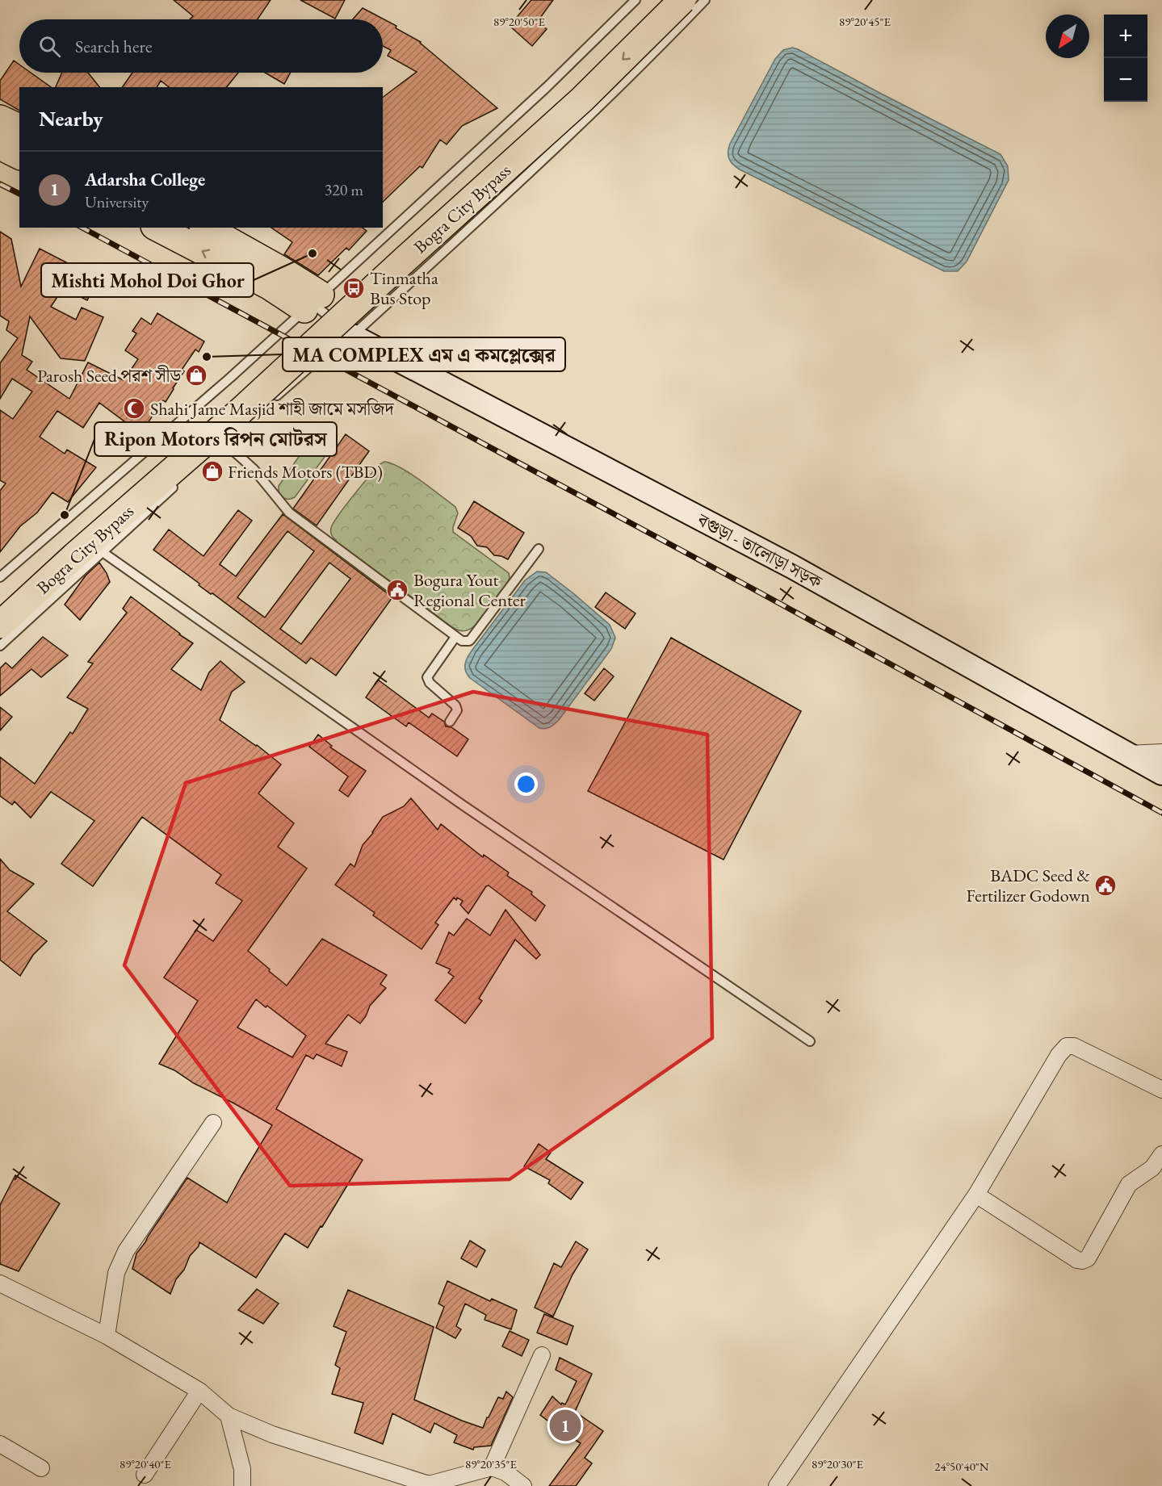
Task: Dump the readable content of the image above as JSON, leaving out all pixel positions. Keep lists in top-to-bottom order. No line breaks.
{"streets":{"highway":["Bogra City Bypass"],"street":["বগুড়া - তালোড়া সড়ক"]},"places":{"other":["Mishti Mohol Doi Ghor","MA COMPLEX এম এ কমপ্লেক্সের","Ripon Motors রিপন মোটরস"],"bus stop":["Tinmatha Bus Stop"],"shop":["Parosh Seed পরশ সীড","Friends Motors (TBD)"],"mosque":["Shahi Jame Masjid শাহী জামে মসজিদ"],"public building":["Bogura Yout Regional Center","BADC Seed & Fertilizer Godown"]},"north":"bottom left","page":{"map_buttons":["+","−"],"search":"Search here","heading":"Nearby","list":[{"mark":"1","name":"Adarsha College","note":"University","value":"320 m"}],"pins":"1"},"coordinates":["89°20'45\"E","89°20'50\"E","89°20'40\"E","89°20'35\"E","89°20'30\"E","24°50'40\"N"]}
